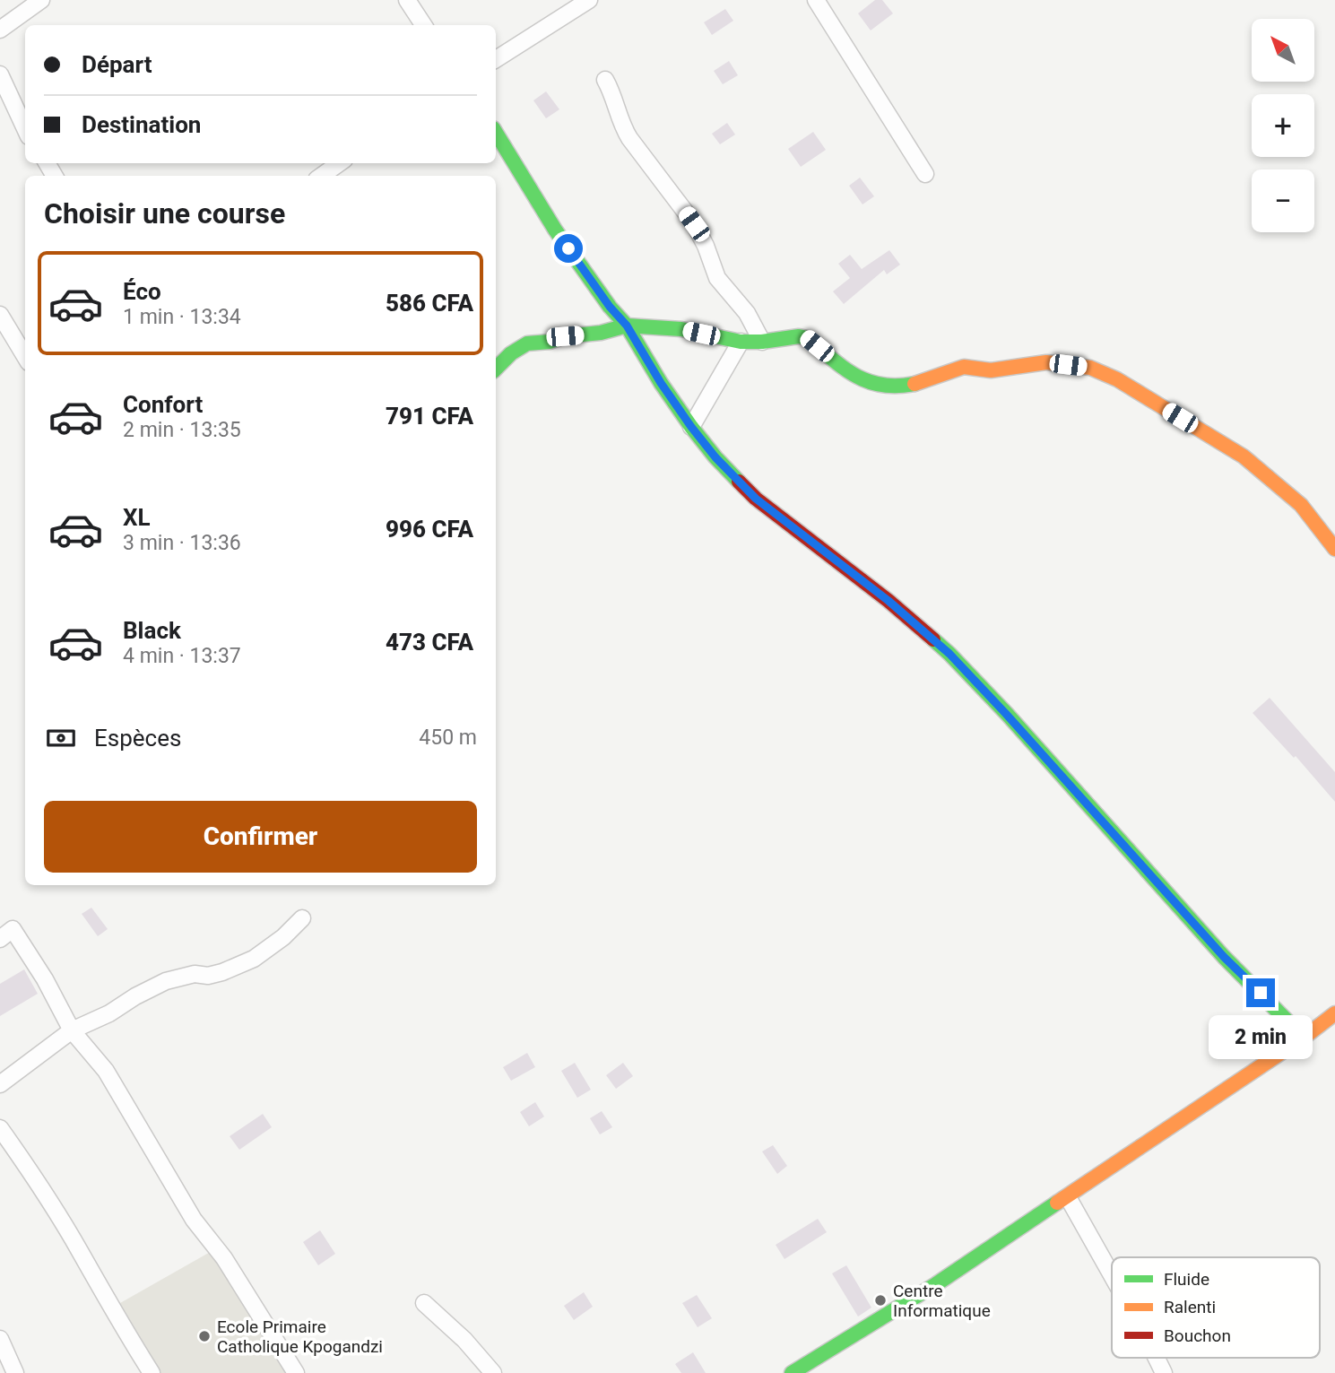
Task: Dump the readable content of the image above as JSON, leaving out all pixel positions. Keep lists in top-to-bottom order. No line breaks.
{"places":["Centre Informatique","Ecole Primaire Catholique Kpogandzi"],"legend":["Fluide","Ralenti","Bouchon"],"north":"top left","page":{"map_buttons":["+","−"],"banner":["Départ","Destination"],"heading":"Choisir une course","list":[{"name":"Éco","note":"1 min · 13:34","value":"586 CFA"},{"name":"Confort","note":"2 min · 13:35","value":"791 CFA"},{"name":"XL","note":"3 min · 13:36","value":"996 CFA"},{"name":"Black","note":"4 min · 13:37","value":"473 CFA"}],"pay":["Espèces","450 m"],"buttons":"Confirmer","bubble":"2 min"}}
